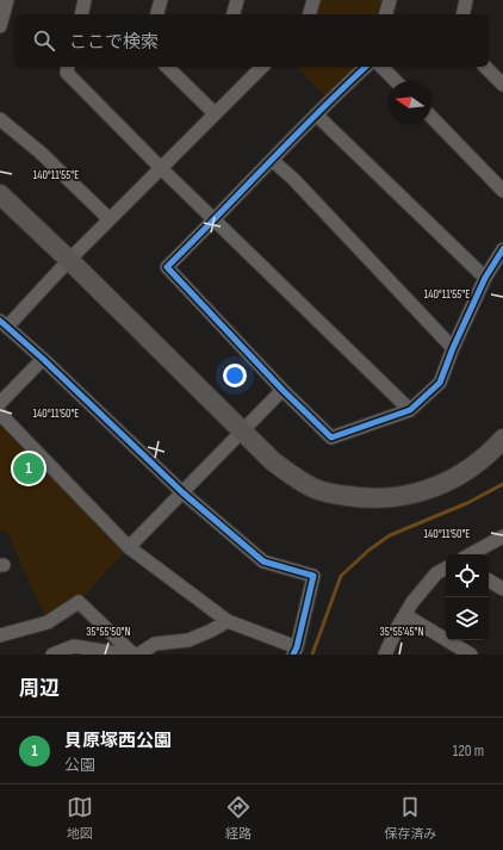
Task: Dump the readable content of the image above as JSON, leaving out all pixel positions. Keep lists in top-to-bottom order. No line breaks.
{"north":"left","page":{"search":"ここで検索","pins":"1","heading":"周辺","list":[{"mark":"1","name":"貝原塚西公園","note":"公園","value":"120 m"}],"nav":["地図","経路","保存済み"]},"coordinates":["140°11'55\"E","140°11'50\"E","35°55'50\"N","35°55'45\"N"]}
